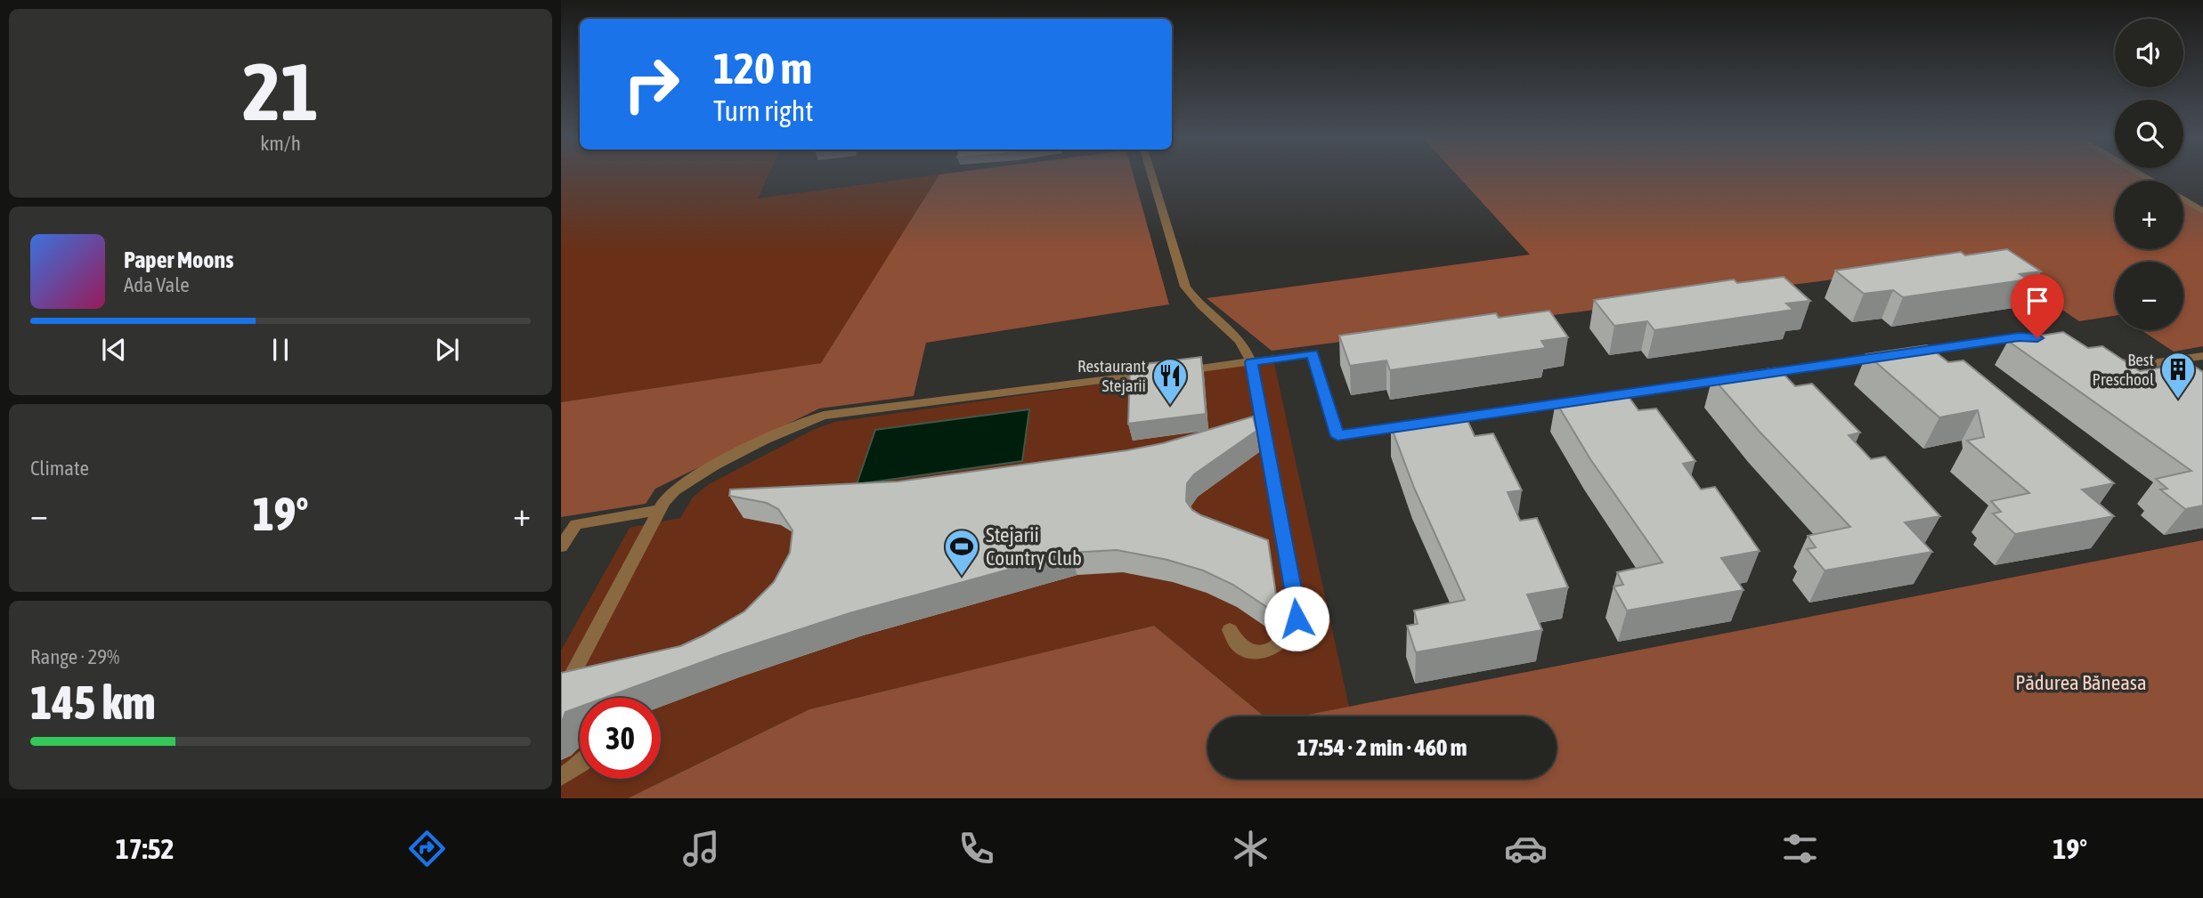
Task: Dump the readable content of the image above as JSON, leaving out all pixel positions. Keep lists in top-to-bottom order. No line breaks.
{"parks":["Pădurea Băneasa"],"places":{"building":["Best Preschool"],"restaurant":["Restaurant Stejarii"],"sports":["Stejarii Country Club"]},"page":{"tile":[["21","km/h"],"Climate",["Range · 29%","145 km"]],"map_buttons":["+","−"],"turn":["120 m","Turn right"],"song":["Paper Moons","Ada Vale"],"heat":["−","19°","+"],"limit":"30","trip":"17:54 · 2 min · 460 m","tabs":["17:52","19°"]}}
